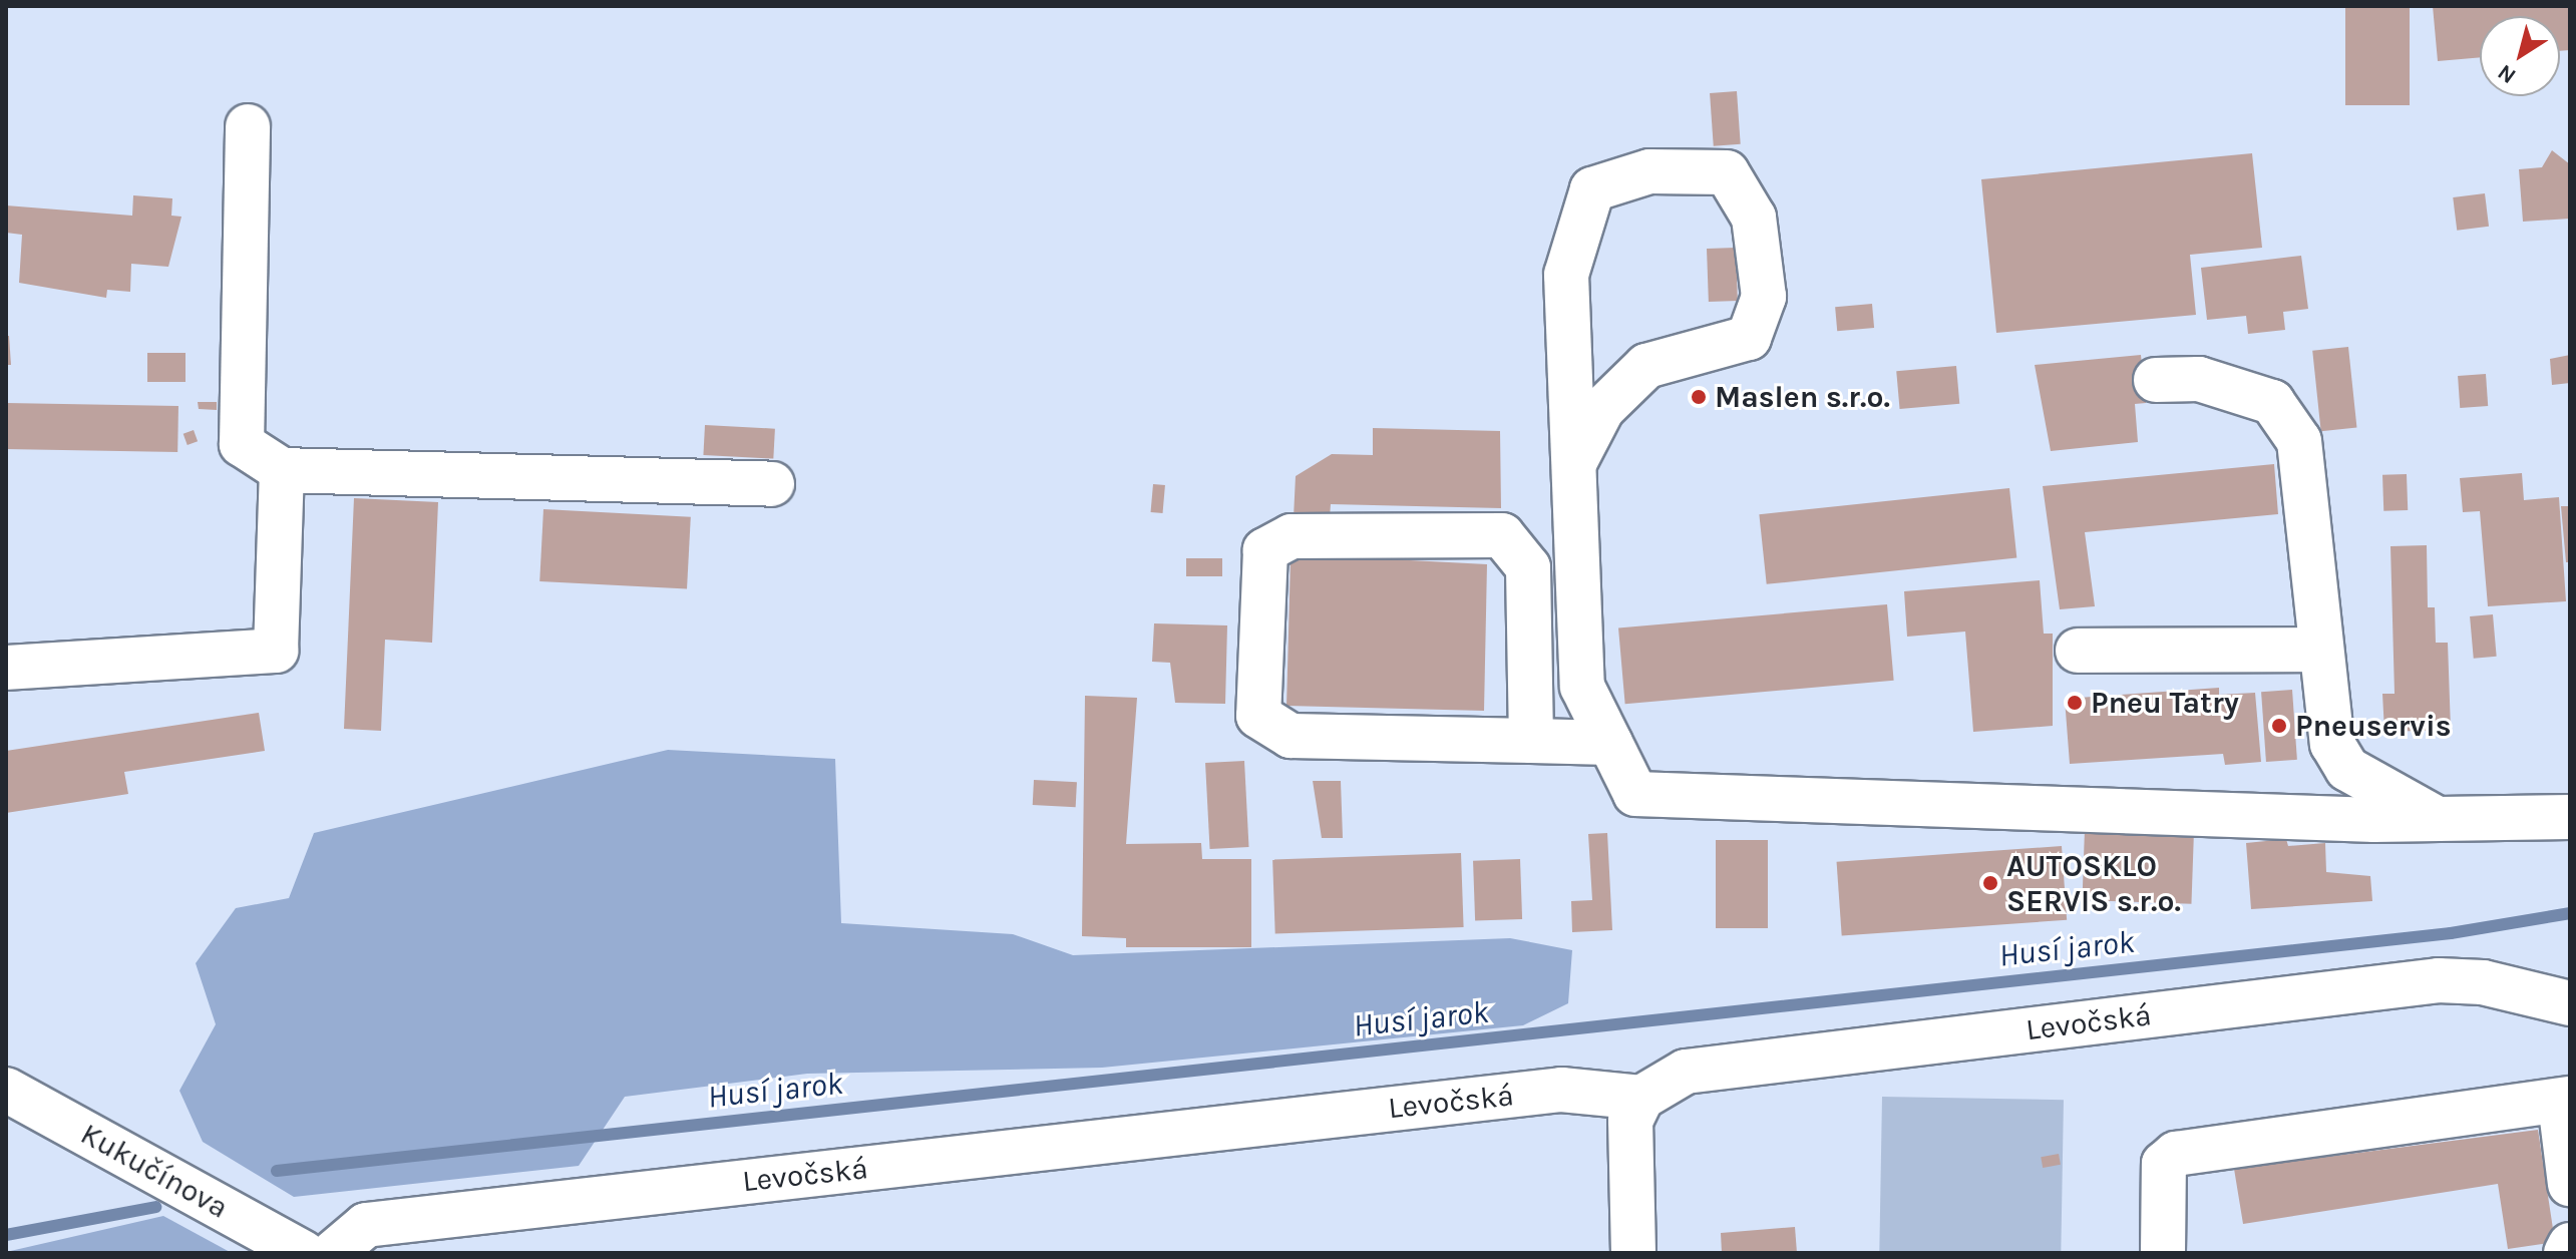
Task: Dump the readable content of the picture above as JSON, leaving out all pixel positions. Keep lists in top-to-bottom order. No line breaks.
{"streets":{"street":["Levočská","Kukučínova"]},"water":["Husí jarok"],"places":["Maslen s.r.o.","Pneu Tatry","Pneuservis","AUTOSKLO SERVIS s.r.o."],"north":"bottom left"}
